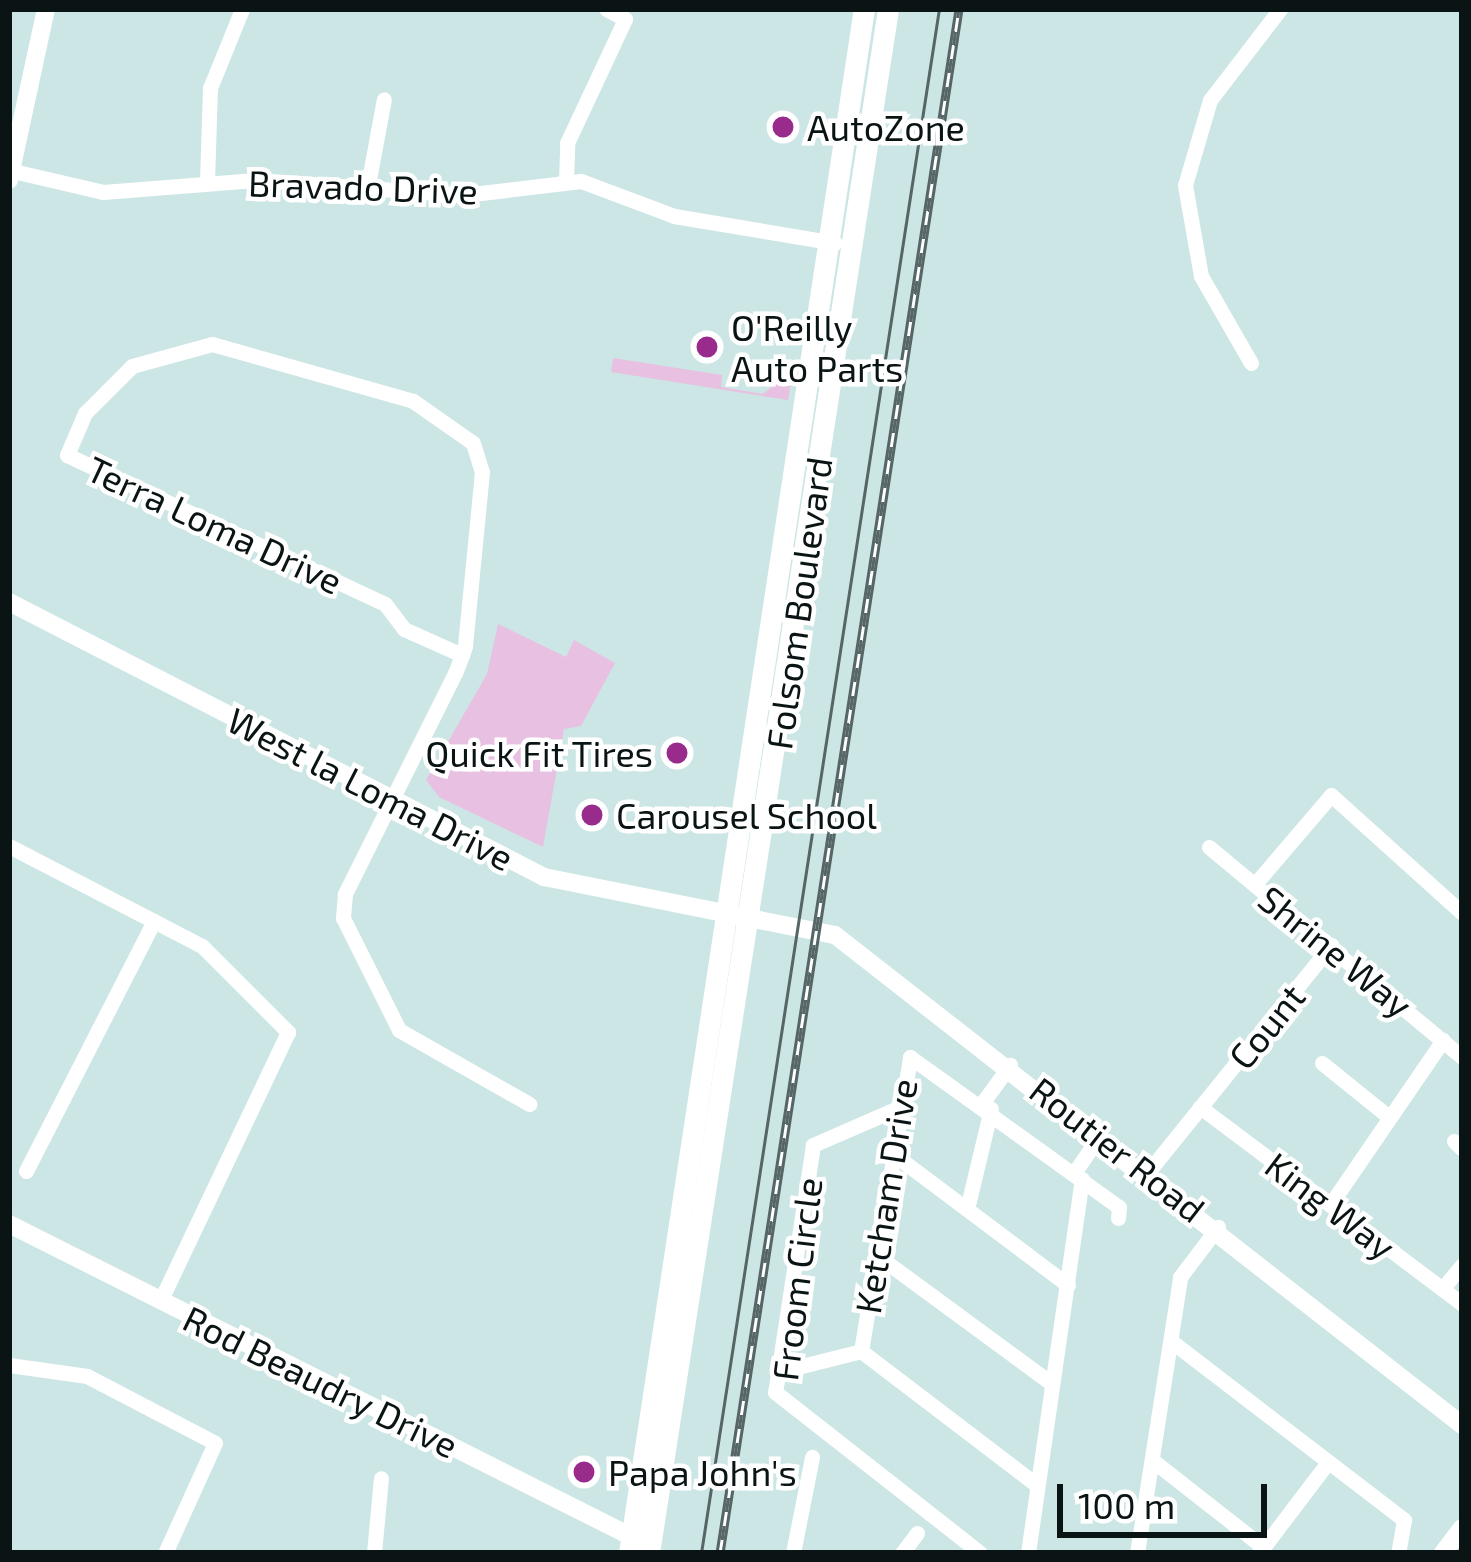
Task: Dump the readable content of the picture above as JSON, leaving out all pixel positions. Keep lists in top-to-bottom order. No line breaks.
{"streets":{"main road":["Folsom Boulevard"],"street":["Bravado Drive","Terra Loma Drive","West la Loma Drive","Shrine Way","Count","Routier Road","Ketcham Drive","King Way","Froom Circle","Rod Beaudry Drive"]},"crossings":[["Bravado Drive","Folsom Boulevard"],["Terra Loma Drive","West la Loma Drive"],["Folsom Boulevard","West la Loma Drive"],["Folsom Boulevard","Routier Road"],["Folsom Boulevard","Rod Beaudry Drive"],["West la Loma Drive","Routier Road"],["Shrine Way","Count"],["Count","Routier Road"],["Count","King Way"],["Ketcham Drive","Froom Circle"]],"places":["AutoZone","O'Reilly Auto Parts","Quick Fit Tires","Carousel School","Papa John's"],"scale_bar":"100 m"}
